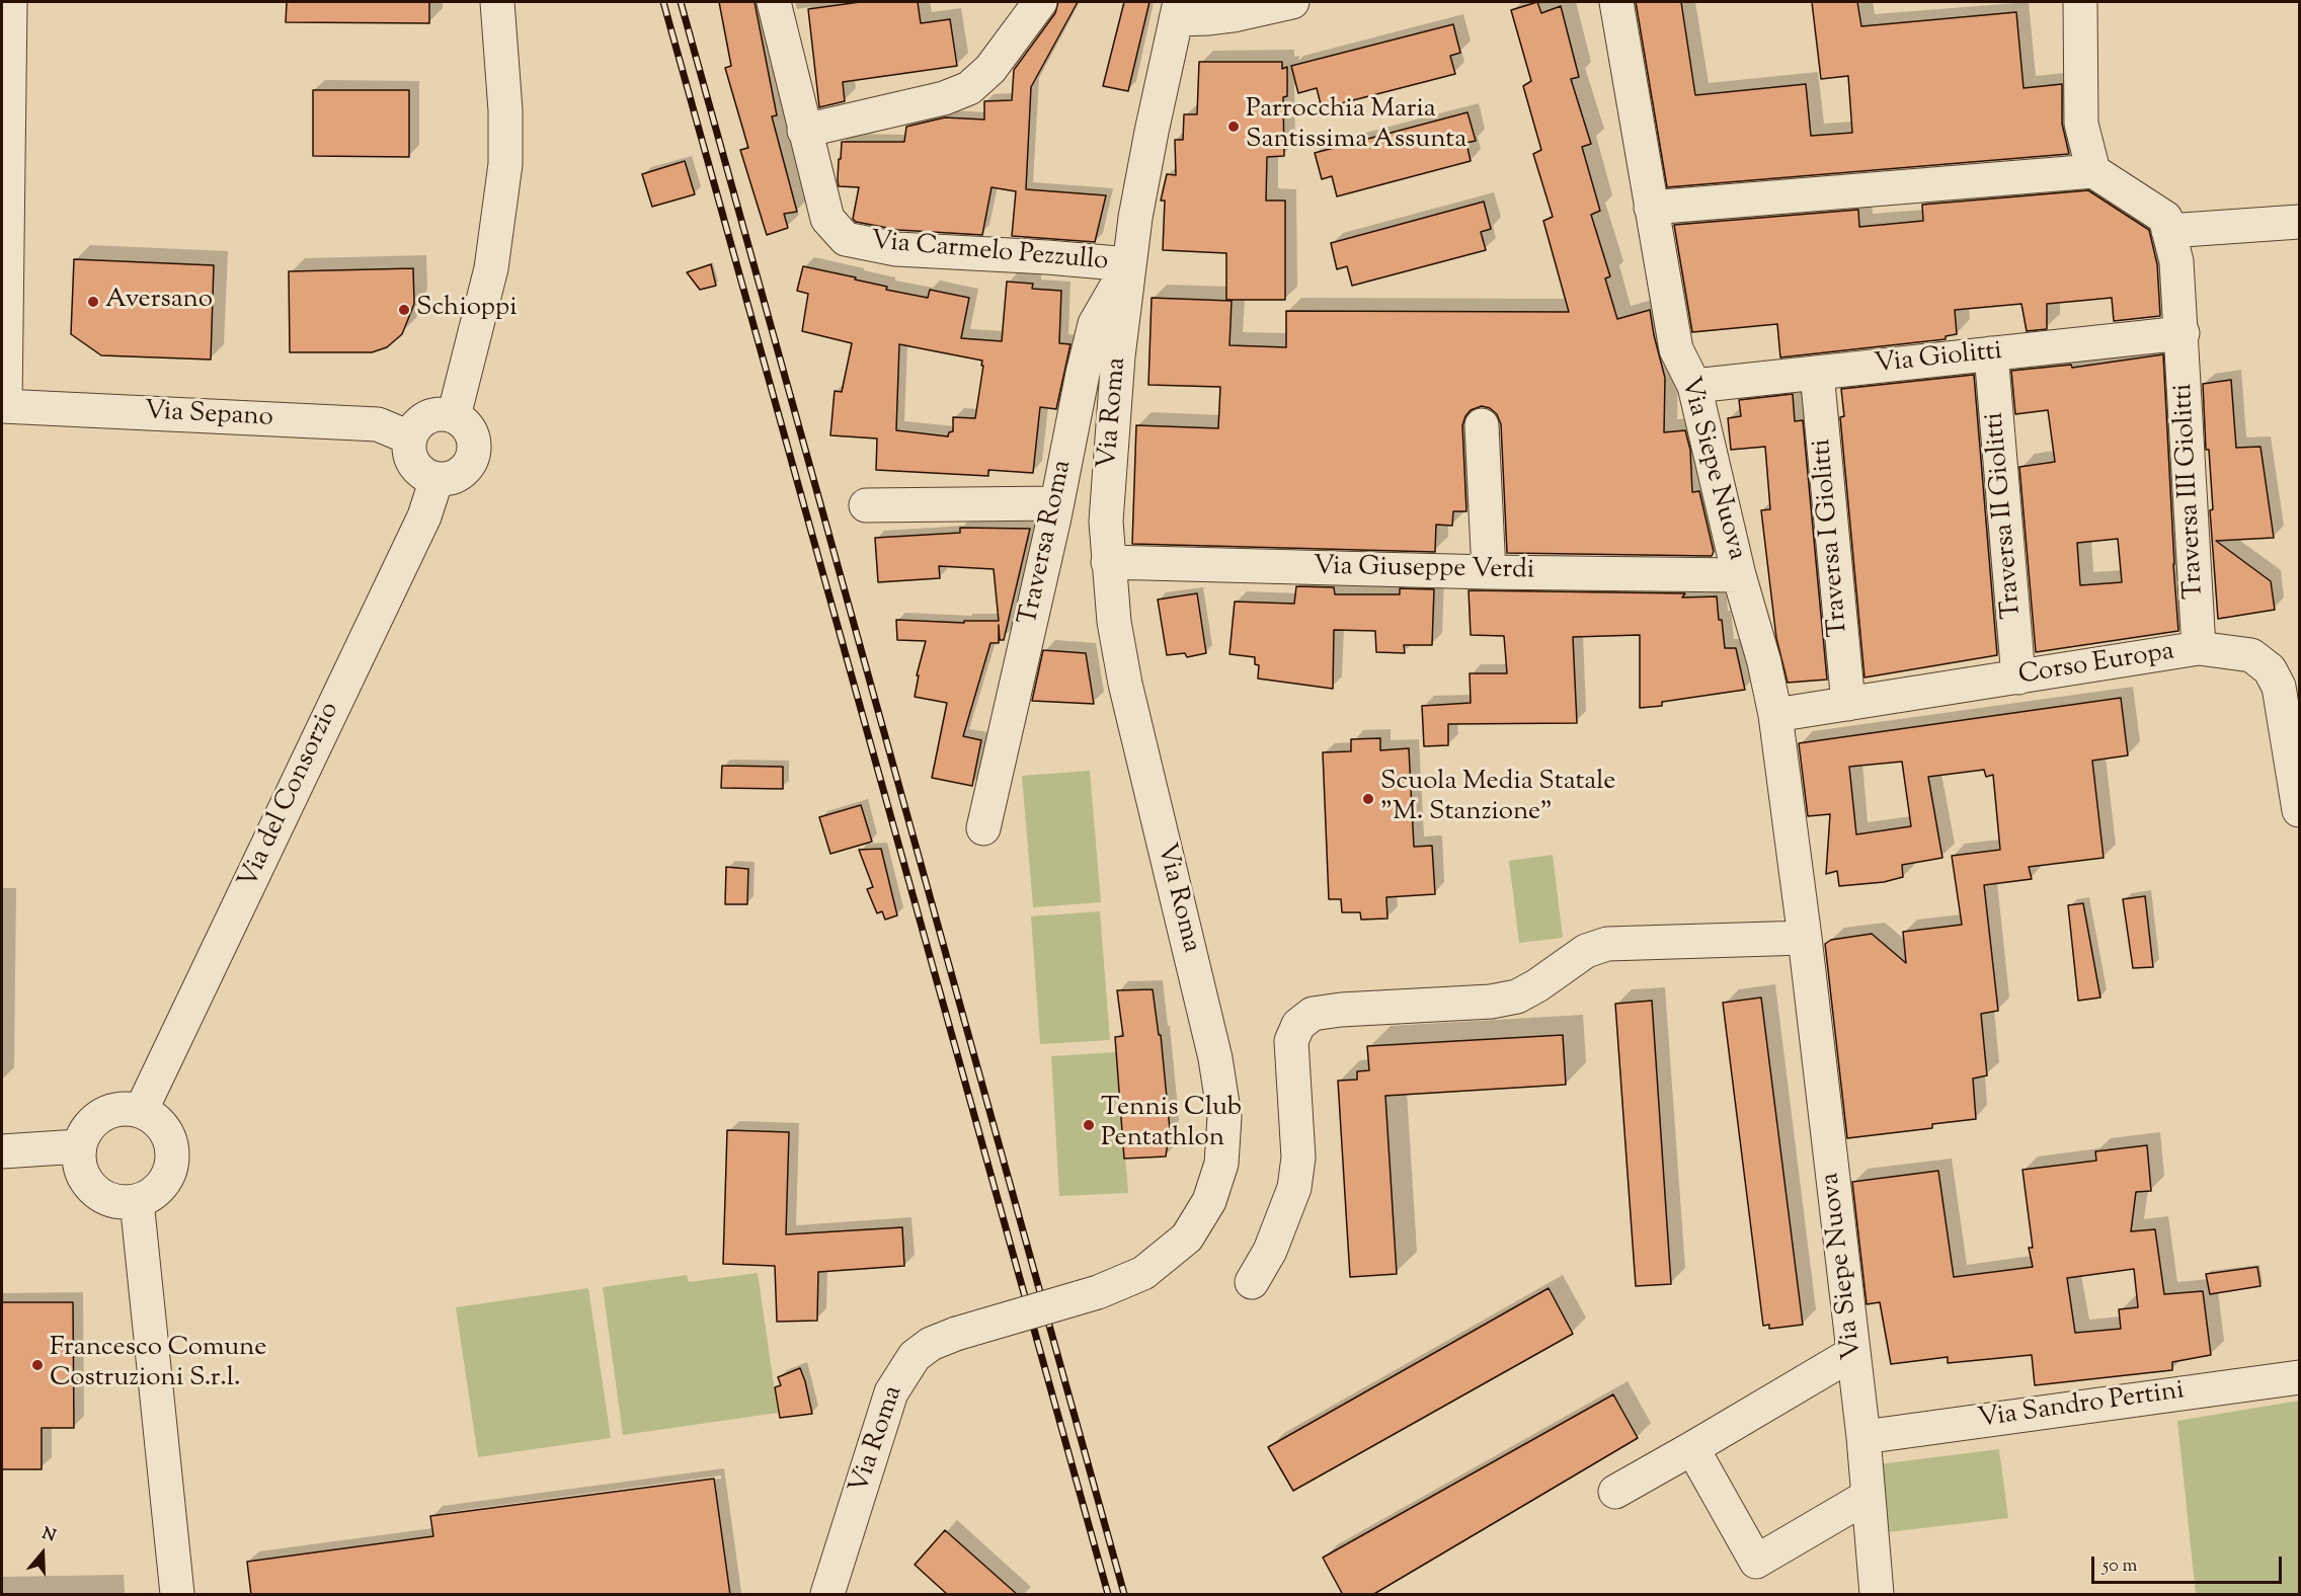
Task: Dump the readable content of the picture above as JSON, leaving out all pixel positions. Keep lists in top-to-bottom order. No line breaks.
{"streets":{"street":["Via Carmelo Pezzullo","Via Giolitti","Via Roma","Via Sepano","Via Siepe Nuova","Traversa III Giolitti","Traversa II Giolitti","Traversa I Giolitti","Traversa Roma","Via Giuseppe Verdi","Corso Europa","Via del Consorzio","Via Sandro Pertini"]},"crossings":[["Via Carmelo Pezzullo","Via Roma"],["Via Carmelo Pezzullo","Traversa Roma"],["Via Giolitti","Via Siepe Nuova"],["Via Giolitti","Traversa III Giolitti"],["Via Giolitti","Traversa II Giolitti"],["Via Giolitti","Traversa I Giolitti"],["Via Roma","Traversa Roma"],["Via Roma","Via Giuseppe Verdi"],["Via Sepano","Via del Consorzio"],["Via Siepe Nuova","Via Giuseppe Verdi"],["Via Siepe Nuova","Corso Europa"],["Via Siepe Nuova","Via Sandro Pertini"],["Traversa III Giolitti","Corso Europa"],["Traversa II Giolitti","Corso Europa"],["Traversa I Giolitti","Corso Europa"]],"places":["Parrocchia Maria Santissima Assunta","Aversano","Schioppi","Scuola Media Statale \"M. Stanzione\"","Tennis Club Pentathlon","Francesco Comune Costruzioni S.r.l."],"scale_bar":"50 m","north":"top"}
